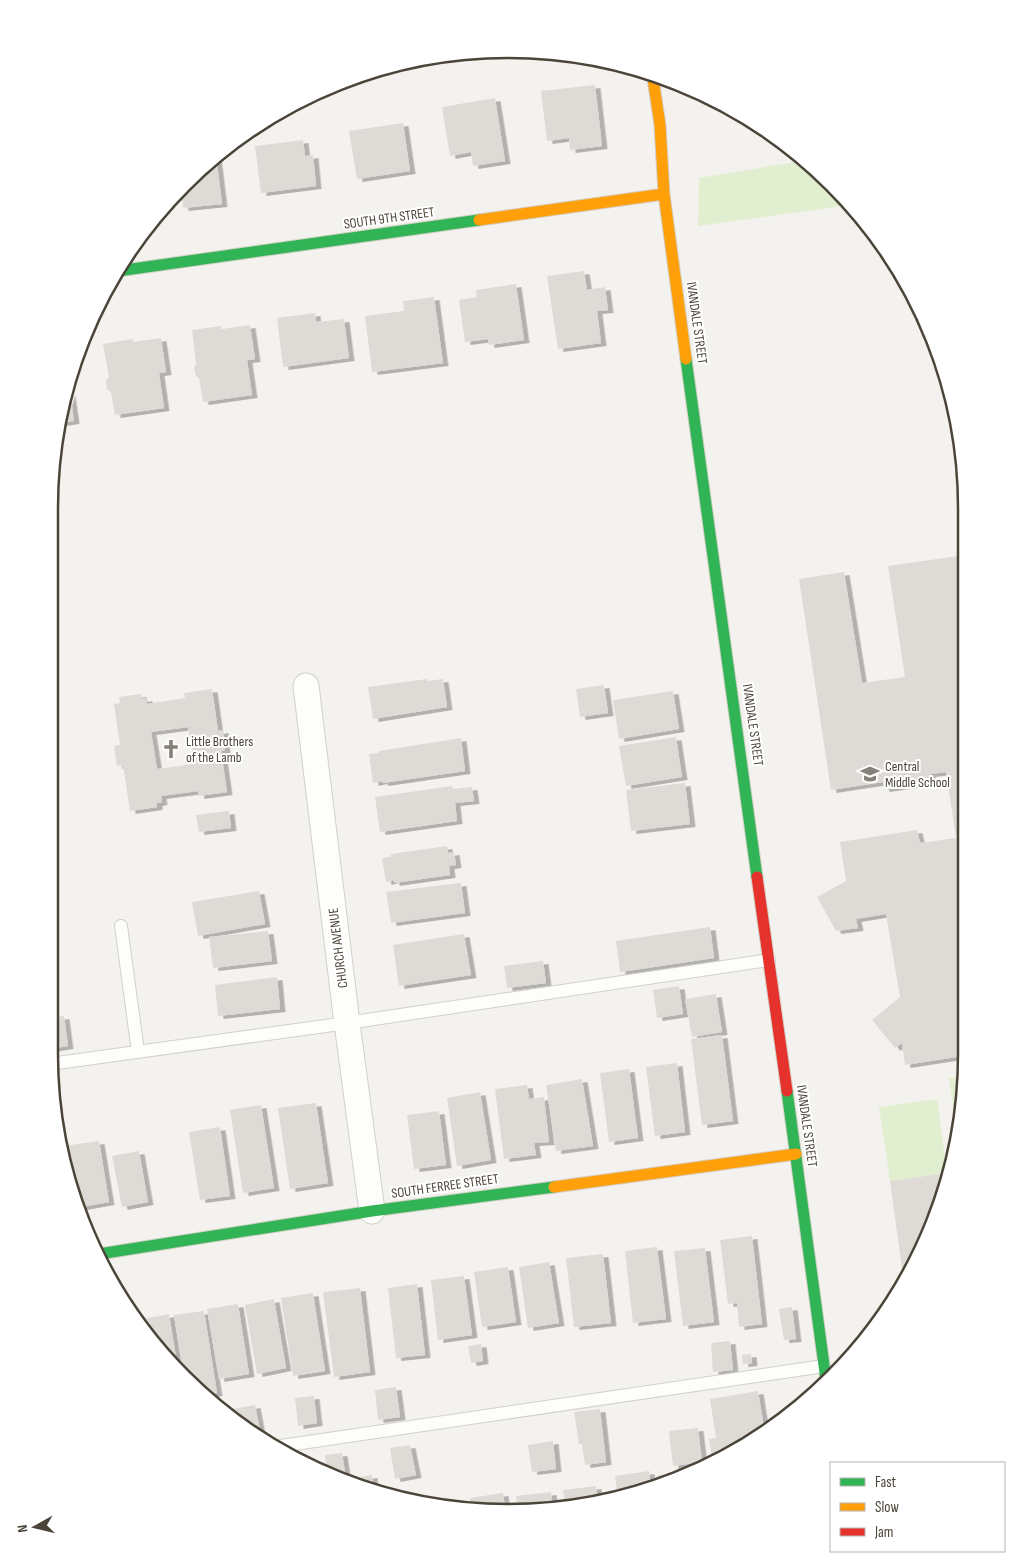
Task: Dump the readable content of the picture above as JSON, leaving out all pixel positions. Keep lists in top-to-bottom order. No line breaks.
{"streets":{"street":["SOUTH 9TH STREET","IVANDALE STREET","CHURCH AVENUE","SOUTH FERREE STREET"]},"crossings":[["SOUTH 9TH STREET","IVANDALE STREET"],["IVANDALE STREET","SOUTH FERREE STREET"],["CHURCH AVENUE","SOUTH FERREE STREET"]],"places":{"church":["Little Brothers of the Lamb"],"school or university":["Central Middle School"]},"legend":["Fast","Slow","Jam"],"north":"left"}
